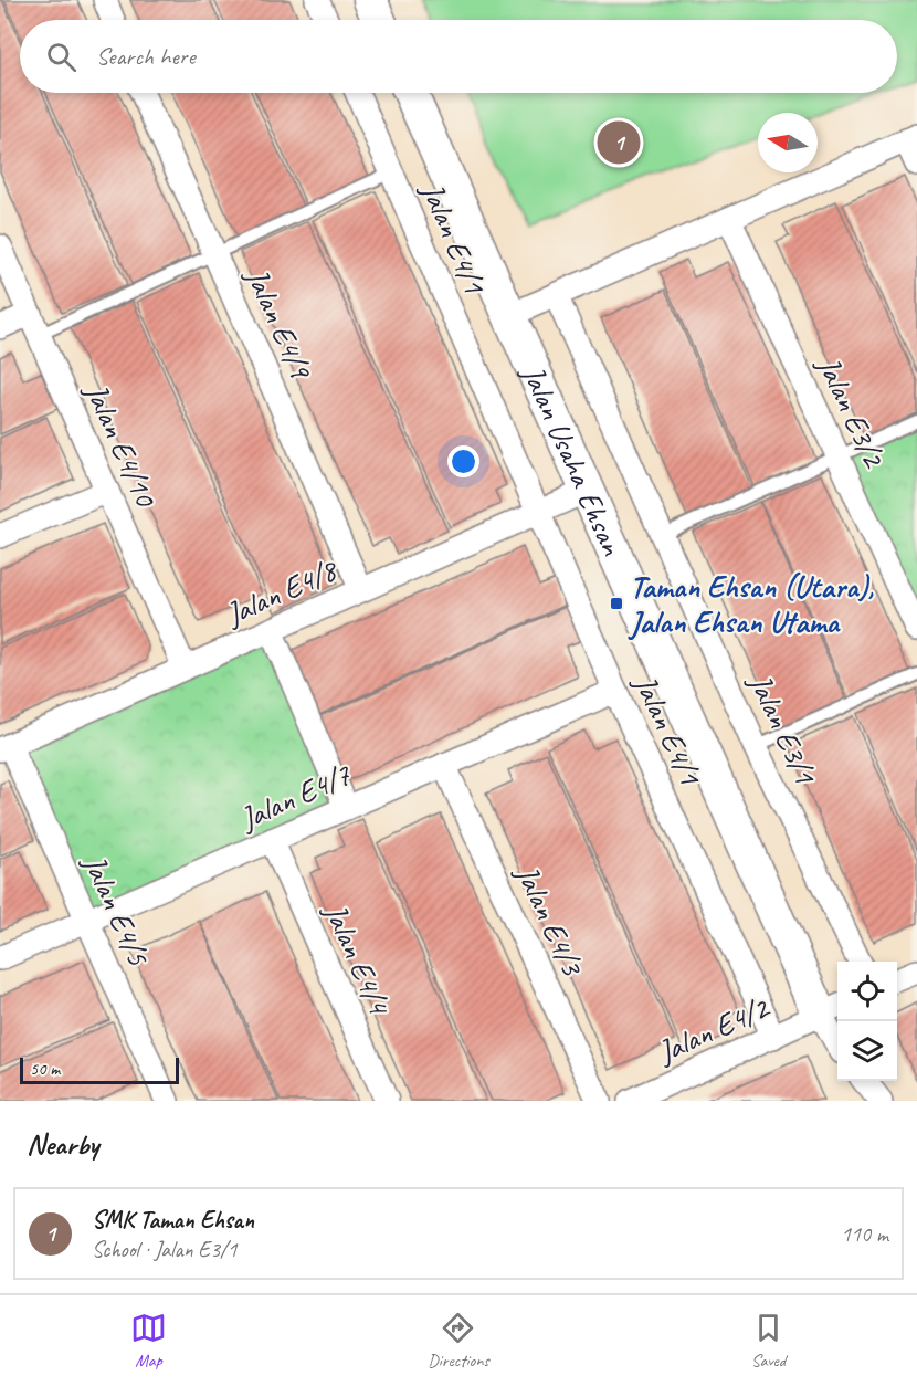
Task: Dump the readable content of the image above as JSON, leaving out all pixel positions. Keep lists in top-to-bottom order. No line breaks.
{"streets":{"street":["Jalan E4/1","Jalan E4/9","Jalan E3/2","Jalan E4/10","Jalan Usaha Ehsan","Jalan E4/8","Jalan E3/1","Jalan E4/7","Jalan E4/5","Jalan E4/3","Jalan E4/4","Jalan E4/2"]},"crossings":[["Jalan E4/1","Jalan E4/8"],["Jalan E4/1","Jalan E4/7"],["Jalan E4/1","Jalan E4/2"],["Jalan E4/9","Jalan E4/8"],["Jalan E4/10","Jalan E4/8"],["Jalan Usaha Ehsan","Jalan E4/8"],["Jalan Usaha Ehsan","Jalan E4/2"],["Jalan E4/8","Jalan E4/5"],["Jalan E4/7","Jalan E4/5"],["Jalan E4/7","Jalan E4/3"],["Jalan E4/7","Jalan E4/4"]],"places":{"transit":["Taman Ehsan (Utara), Jalan Ehsan Utama"]},"scale_bar":"50 m","north":"left","page":{"search":"Search here","pins":"1","scale":"50 m","heading":"Nearby","list":[{"mark":"1","name":"SMK Taman Ehsan","note":"School · Jalan E3/1","value":"110 m"}],"nav":["Map","Directions","Saved"]}}
